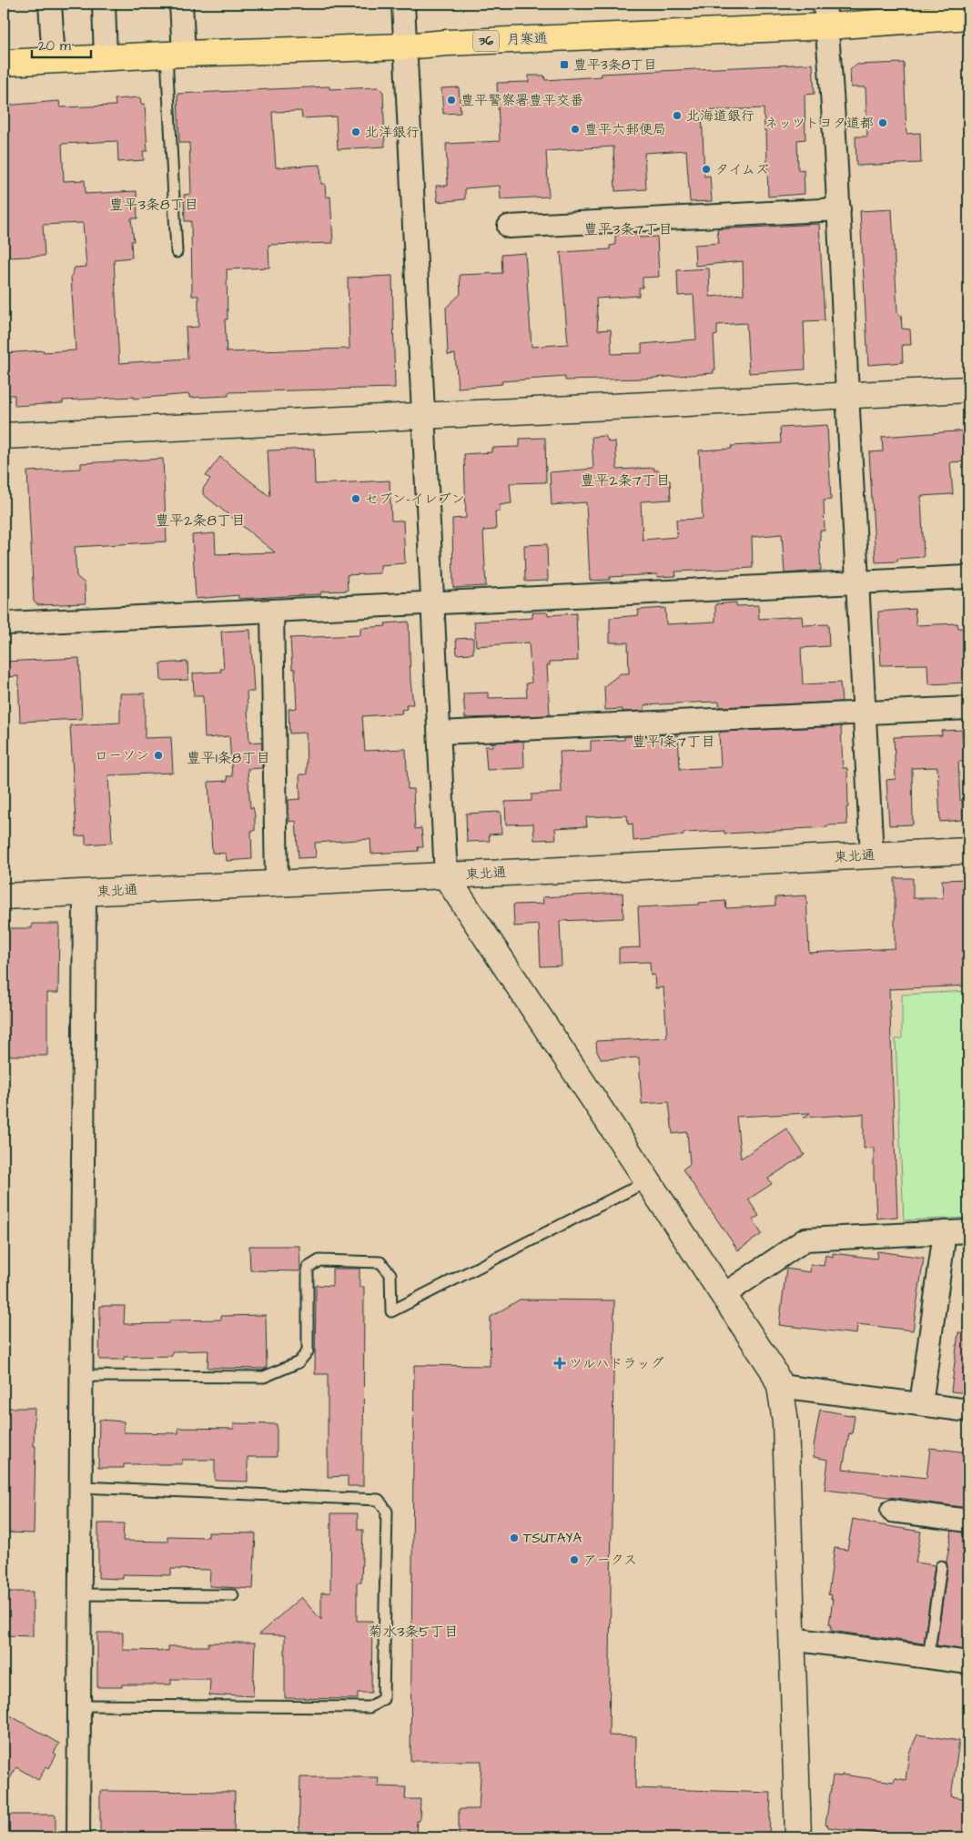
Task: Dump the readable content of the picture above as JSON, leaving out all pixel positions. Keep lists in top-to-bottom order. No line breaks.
{"streets":{"highway":["月寒通","36"],"street":["東北通"]},"districts":["豊平3条8丁目","豊平3条7丁目","豊平2条7丁目","豊平2条8丁目","豊平1条7丁目","豊平1条8丁目","菊水3条5丁目"],"places":{"transit":["豊平3条8丁目"],"other":["豊平警察署豊平交番","北海道銀行","ネッツトヨタ道都","豊平六郵便局","北洋銀行","タイムズ","セブン-イレブン","ローソン","TSUTAYA","アークス"],"health":["ツルハドラッグ"]},"scale_bar":"20 m"}
